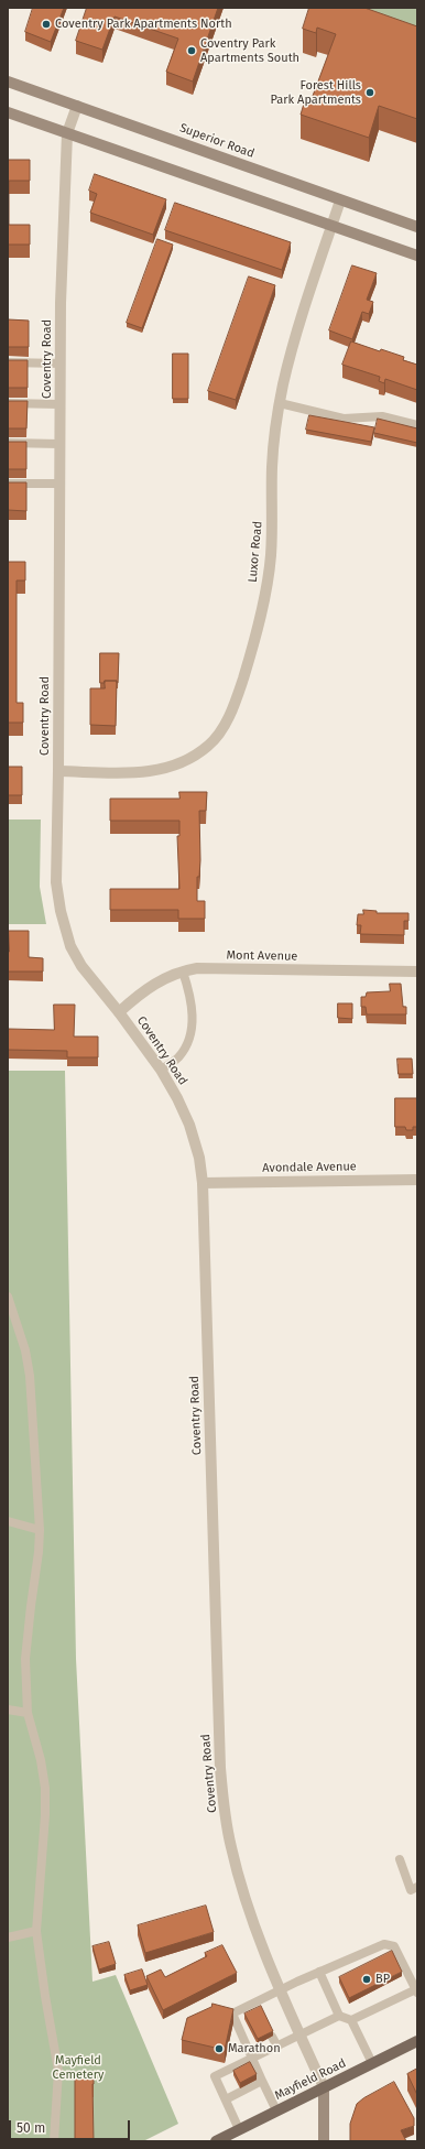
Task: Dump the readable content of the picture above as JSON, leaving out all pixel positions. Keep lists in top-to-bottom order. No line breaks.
{"streets":{"main road":["Superior Road","Coventry Road","Mayfield Road"],"street":["Luxor Road","Mont Avenue","Avondale Avenue"]},"crossings":[["Superior Road","Coventry Road"],["Superior Road","Luxor Road"],["Coventry Road","Luxor Road"],["Coventry Road","Mont Avenue"],["Coventry Road","Avondale Avenue"],["Coventry Road","Mayfield Road"]],"parks":["Mayfield Cemetery"],"places":["Coventry Park Apartments North","Coventry Park Apartments South","Forest Hills Park Apartments","BP","Marathon"],"scale_bar":"50 m"}
